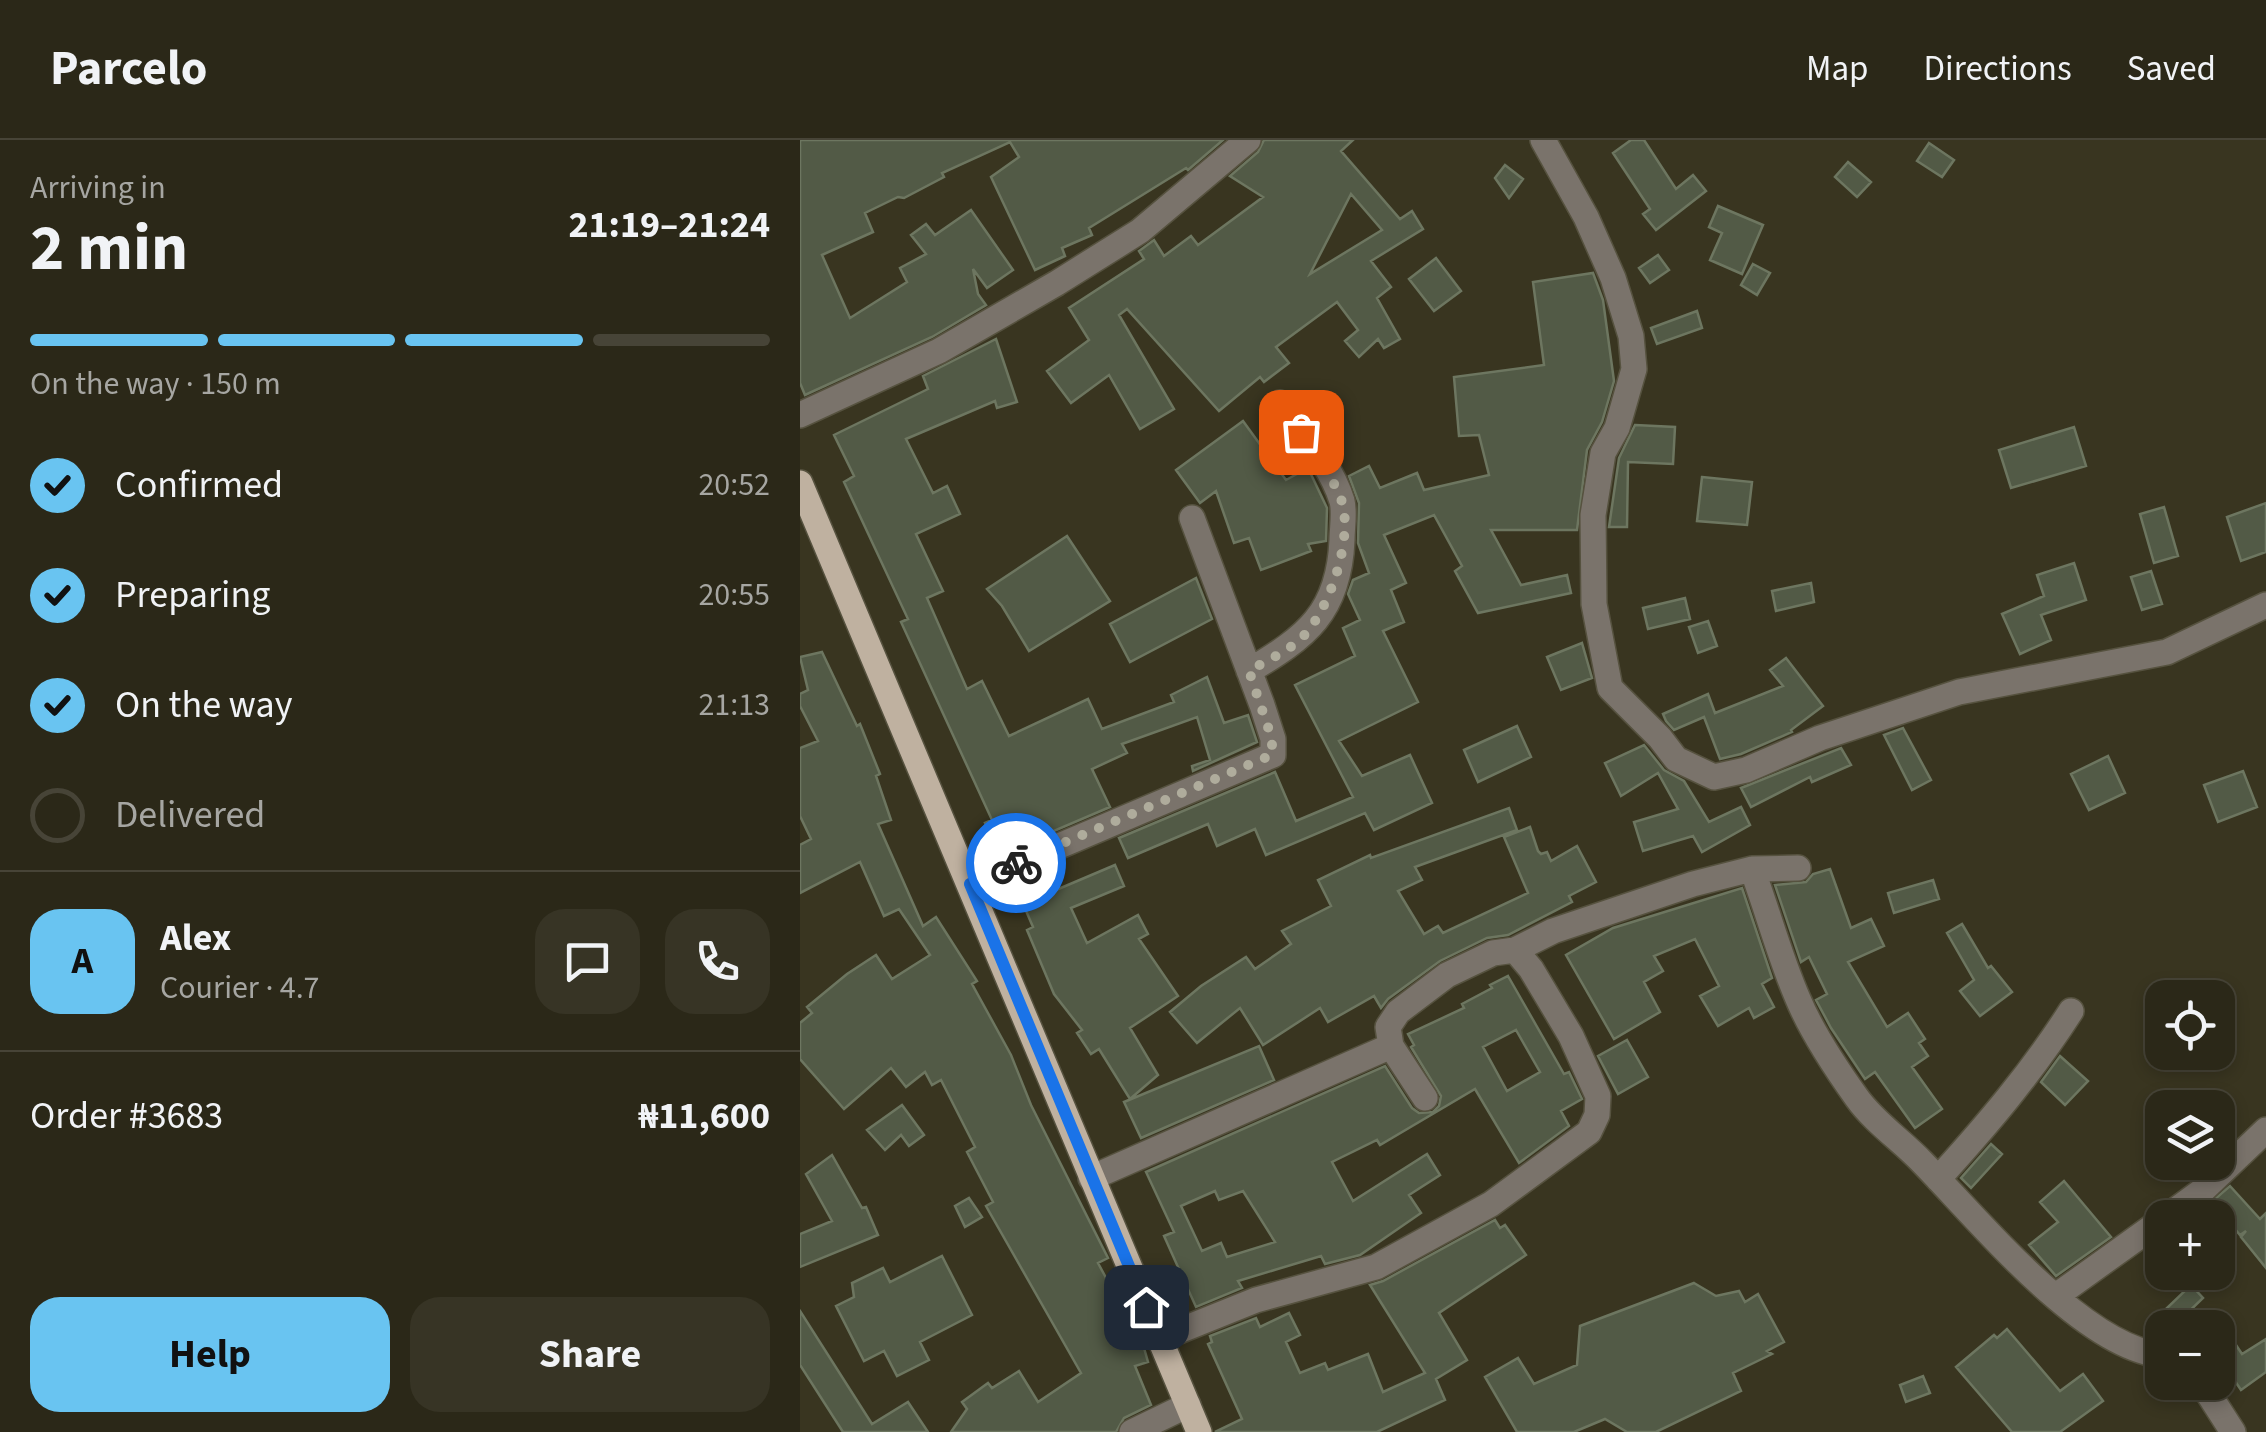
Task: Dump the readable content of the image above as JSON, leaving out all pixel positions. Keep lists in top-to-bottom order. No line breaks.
{"page":{"header":"Parcelo","nav":["Map","Directions","Saved"],"heading":["2 min","Arriving in","21:19–21:24"],"panel":["Alex","Courier · 4.7","Order #3683","₦11,600"],"bar":"On the way · 150 m","list":[["Confirmed","20:52"],["Preparing","20:55"],["On the way","21:13"],"Delivered"],"round":"A","map_buttons":["+","−"],"buttons":["Help","Share"]}}
